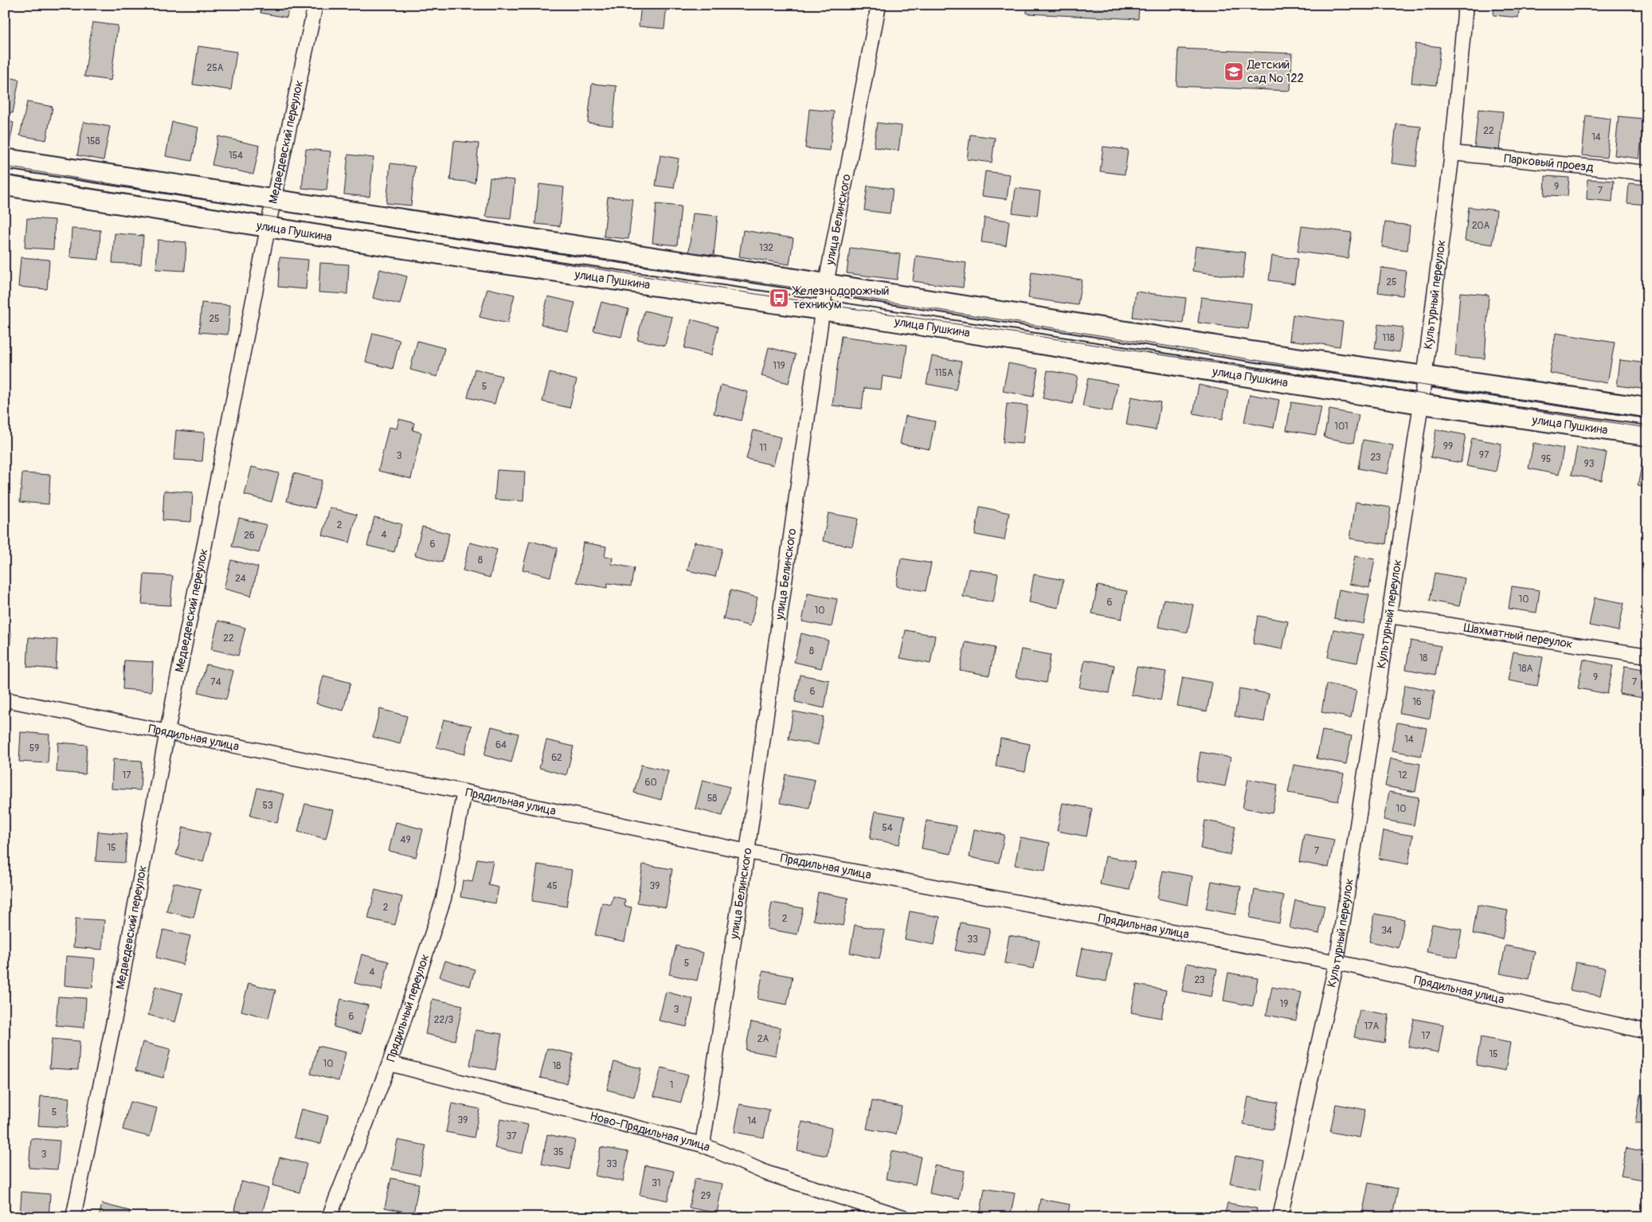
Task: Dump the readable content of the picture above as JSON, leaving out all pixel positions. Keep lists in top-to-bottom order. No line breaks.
{"streets":{"main road":["улица Пушкина"],"street":["Медведевский переулок","Парковый проезд","улица Белинского","Культурный переулок","Шахматный переулок","Прядильная улица","Прядильный переулок","Ново-Прядильная улица"]},"crossings":[["Медведевский переулок","улица Пушкина"],["Медведевский переулок","Прядильная улица"],["Парковый проезд","Культурный переулок"],["улица Белинского","улица Пушкина"],["улица Белинского","Прядильная улица"],["улица Белинского","Ново-Прядильная улица"],["улица Пушкина","Культурный переулок"],["Культурный переулок","Шахматный переулок"],["Культурный переулок","Прядильная улица"],["Прядильная улица","Прядильный переулок"],["Прядильный переулок","Ново-Прядильная улица"]],"places":{"school or university":["Детский сад № 122"],"bus stop":["Железнодорожный техникум"]},"house_numbers":["25А","22","14","158","154","9","7","20А","132","25","25","118","119","115А","5","101","99","11","97","3","23","95","93","2","4","26","6","8","24","10","6","10","22","8","18","18А","9","74","7","6","16","14","64","59","62","17","12","60","58","53","10","54","49","15","7","45","39","2","2","34","33","5","4","23","19","3","6","22/3","17А","17","2А","15","10","18","1","5","39","14","37","35","3","33","31","29"]}
